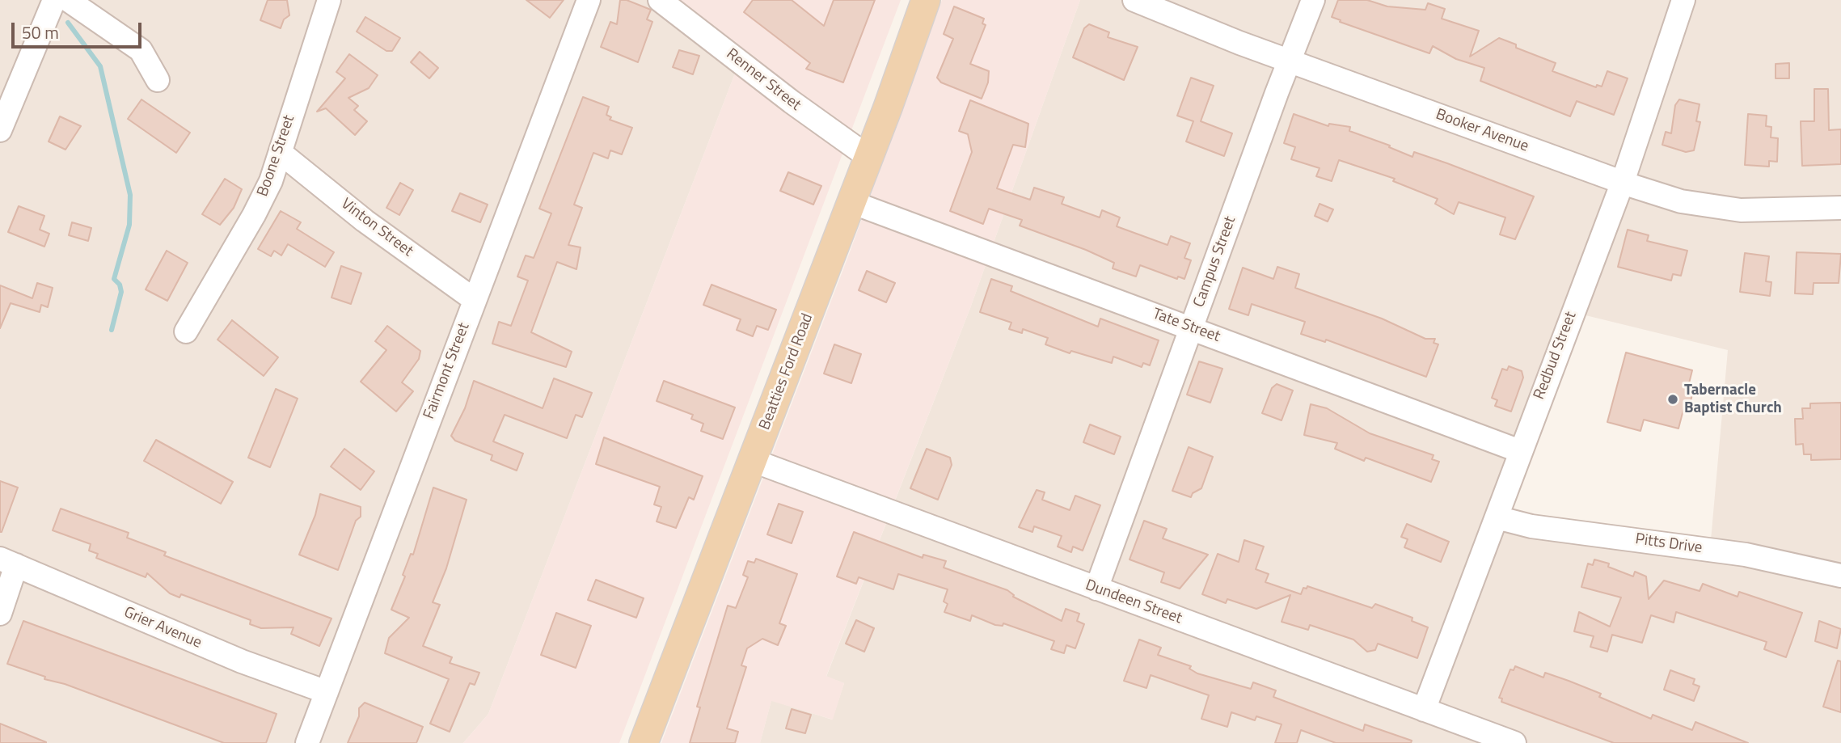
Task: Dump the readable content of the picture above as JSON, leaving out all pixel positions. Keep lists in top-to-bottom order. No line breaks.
{"streets":{"main road":["Beatties Ford Road"],"street":["Renner Street","Booker Avenue","Boone Street","Vinton Street","Campus Street","Tate Street","Redbud Street","Fairmont Street","Pitts Drive","Dundeen Street","Grier Avenue"]},"crossings":[["Renner Street","Beatties Ford Road"],["Booker Avenue","Campus Street"],["Booker Avenue","Redbud Street"],["Boone Street","Vinton Street"],["Vinton Street","Fairmont Street"],["Campus Street","Tate Street"],["Campus Street","Dundeen Street"],["Tate Street","Redbud Street"],["Tate Street","Beatties Ford Road"],["Redbud Street","Pitts Drive"],["Redbud Street","Dundeen Street"],["Fairmont Street","Grier Avenue"],["Beatties Ford Road","Dundeen Street"]],"places":["Tabernacle Baptist Church"],"scale_bar":"50 m"}
